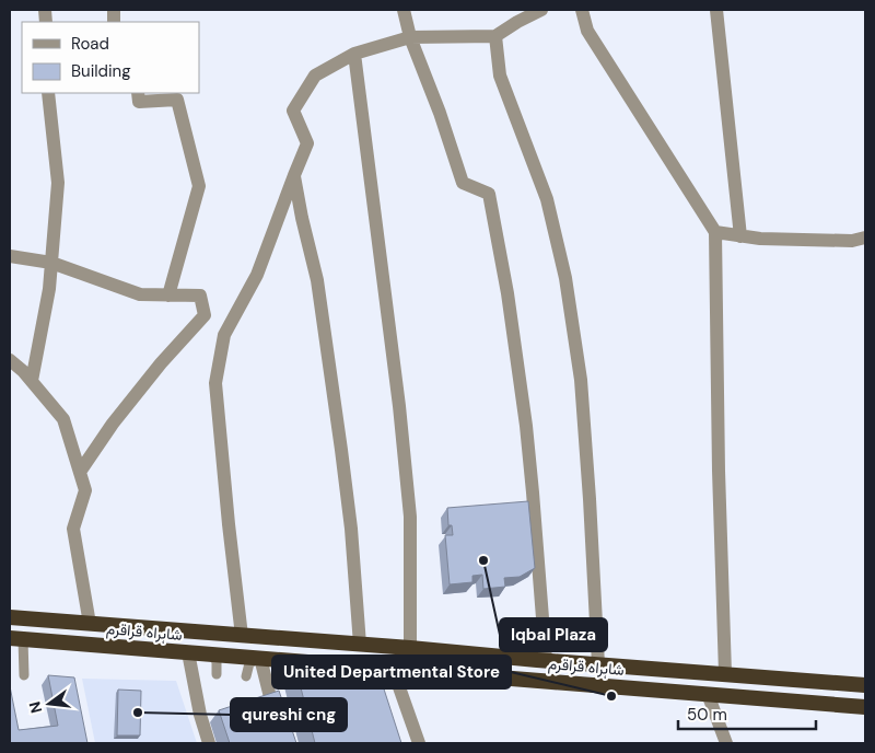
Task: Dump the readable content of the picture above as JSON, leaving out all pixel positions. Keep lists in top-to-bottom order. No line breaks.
{"streets":{"highway":["شاہراہ قراقرم"]},"places":["Iqbal Plaza","United Departmental Store","qureshi cng"],"legend":["Road","Building"],"scale_bar":"50 m","north":"left"}
